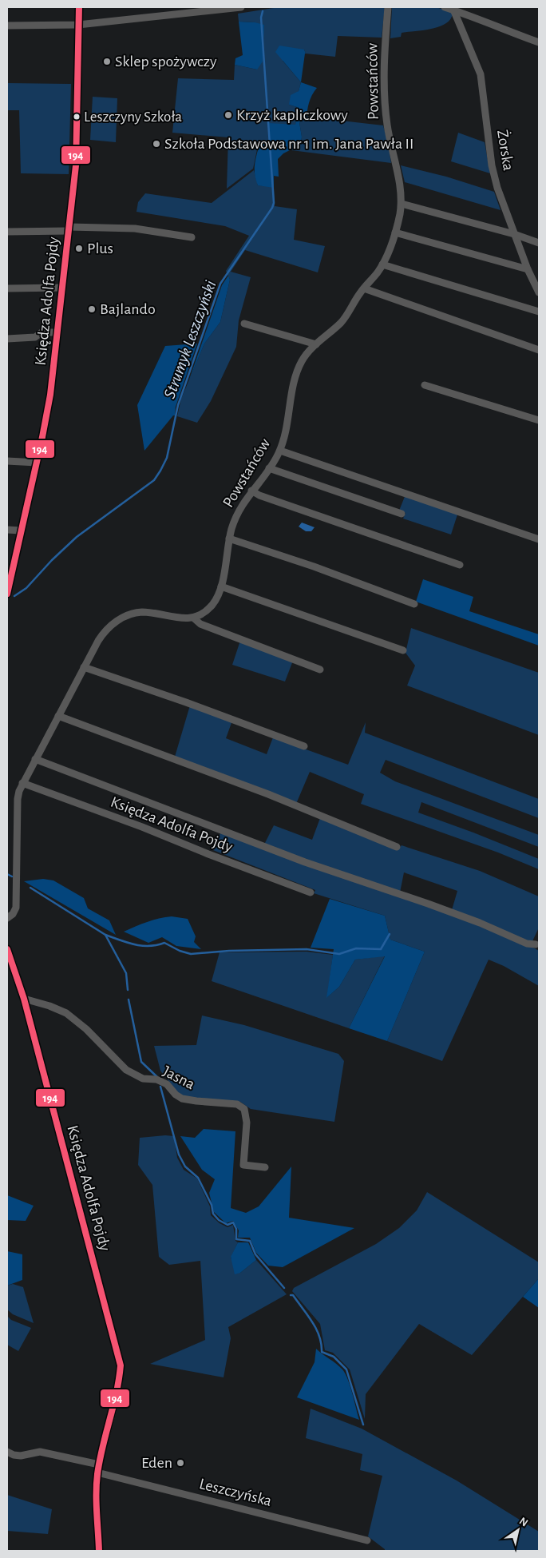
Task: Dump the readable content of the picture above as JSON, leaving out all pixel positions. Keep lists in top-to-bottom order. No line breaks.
{"streets":{"street":["Powstańców","Żorska","Księdza Adolfa Pojdy","Jasna","Leszczyńska"]},"crossings":[["Księdza Adolfa Pojdy","Jasna"]],"water":["Strumyk Leszczyński"],"places":["Sklep spożywczy","Krzyż kapliczkowy","Leszczyny Szkoła","Szkoła Podstawowa nr 1 im. Jana Pawła II","Plus","Bajlando","Eden"],"lines":["transit line 194"],"north":"top right"}
